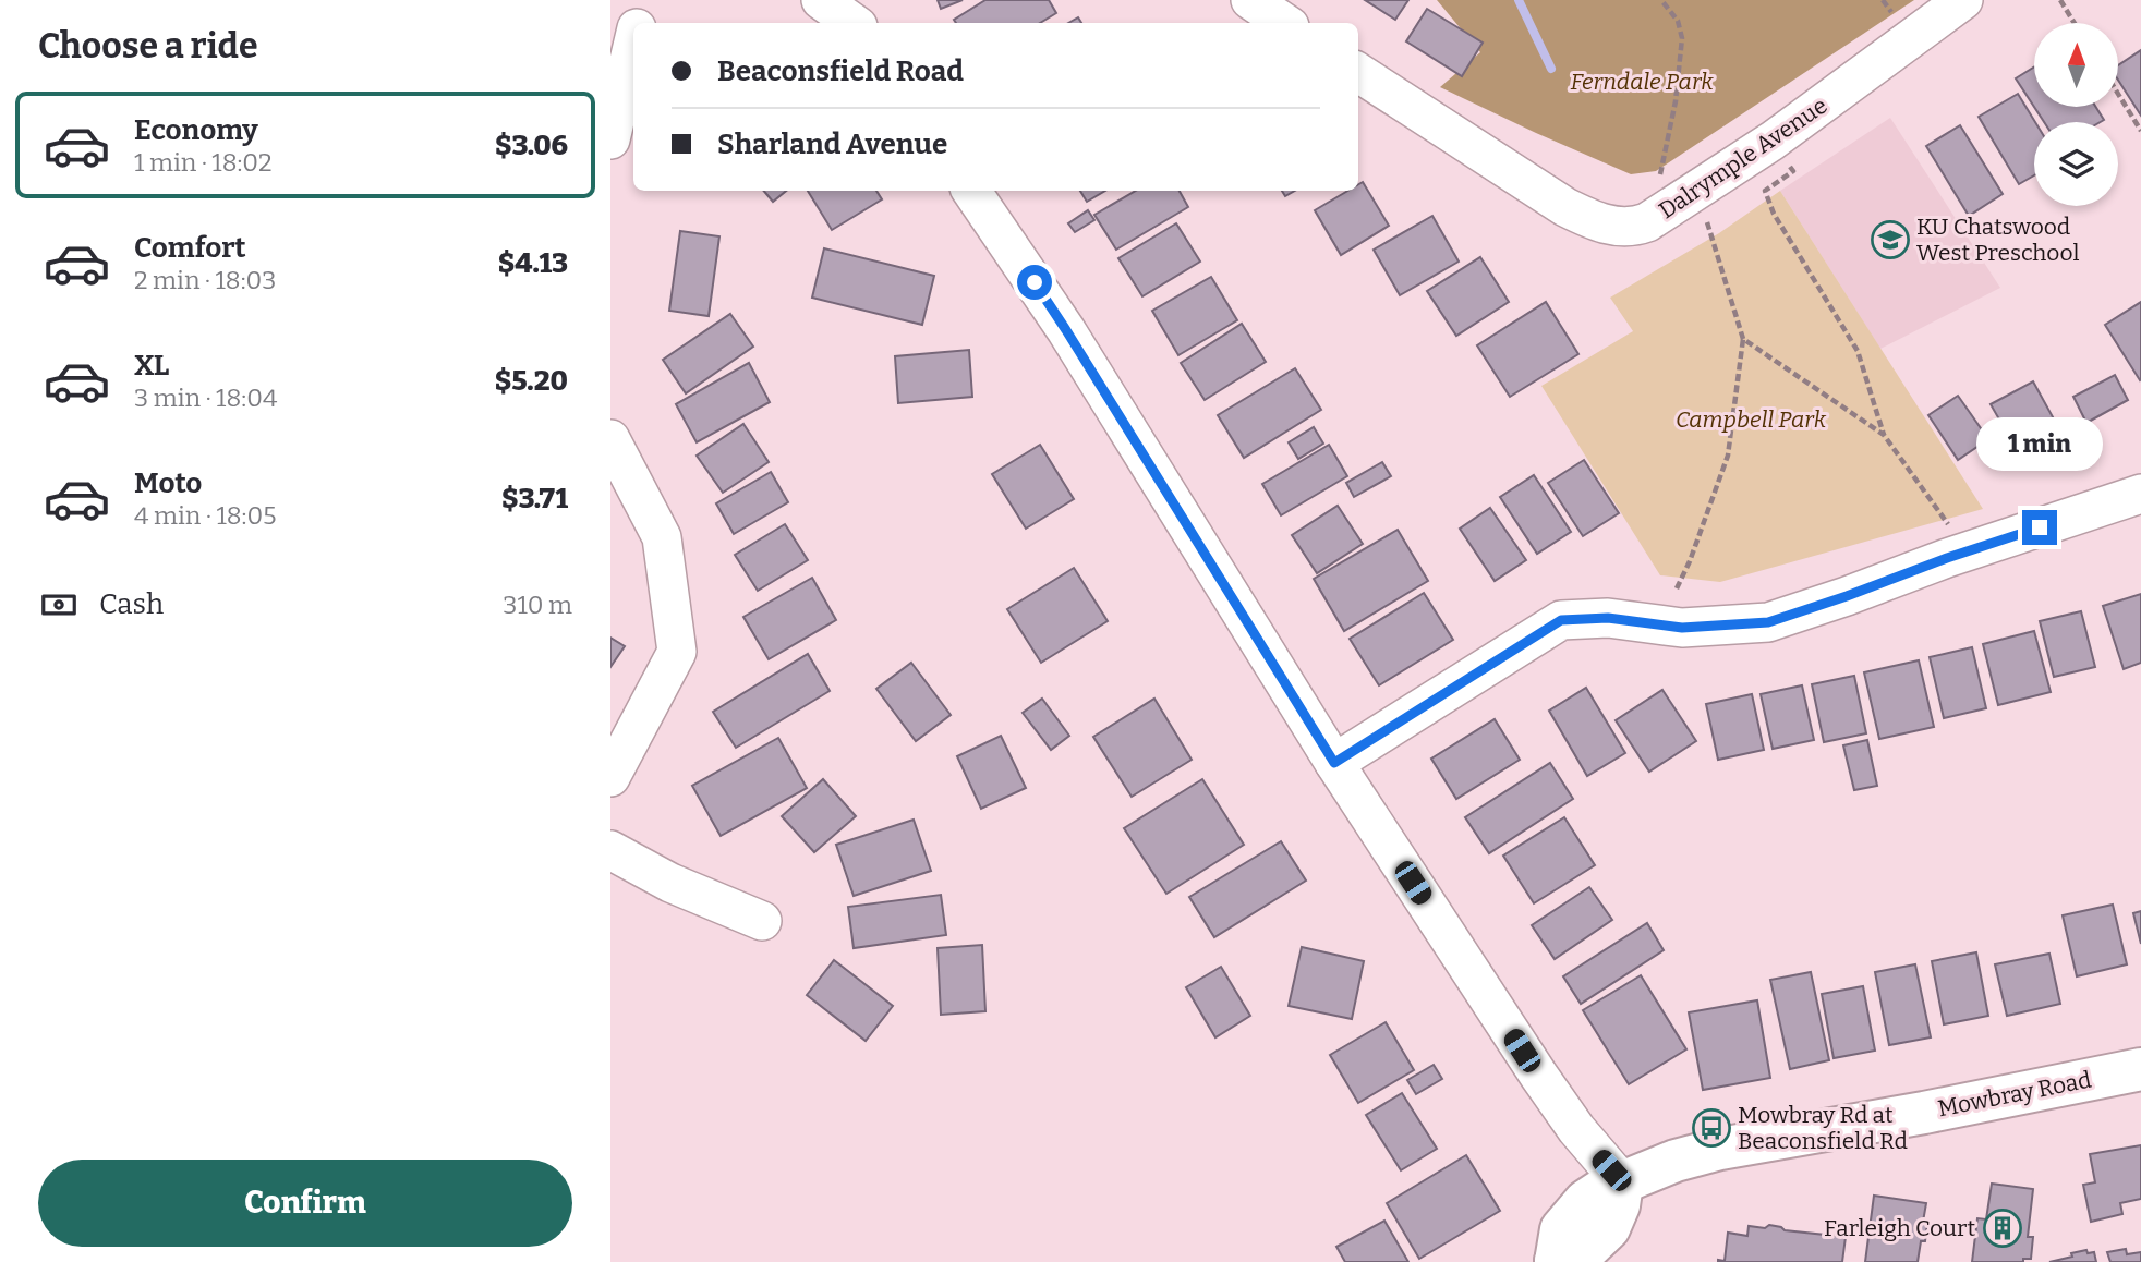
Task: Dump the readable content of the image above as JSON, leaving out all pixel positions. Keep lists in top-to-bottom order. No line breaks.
{"streets":{"main road":["Mowbray Road"],"street":["Dalrymple Avenue"]},"parks":["Ferndale Park","Campbell Park"],"places":{"school or university":["KU Chatswood West Preschool"],"bus stop":["Mowbray Rd at Beaconsfield Rd"],"building":["Farleigh Court"]},"north":"top","page":{"heading":"Choose a ride","banner":["Beaconsfield Road","Sharland Avenue"],"list":[{"name":"Economy","note":"1 min · 18:02","value":"$3.06"},{"name":"Comfort","note":"2 min · 18:03","value":"$4.13"},{"name":"XL","note":"3 min · 18:04","value":"$5.20"},{"name":"Moto","note":"4 min · 18:05","value":"$3.71"}],"bubble":"1 min","pay":["Cash","310 m"],"buttons":"Confirm"}}
